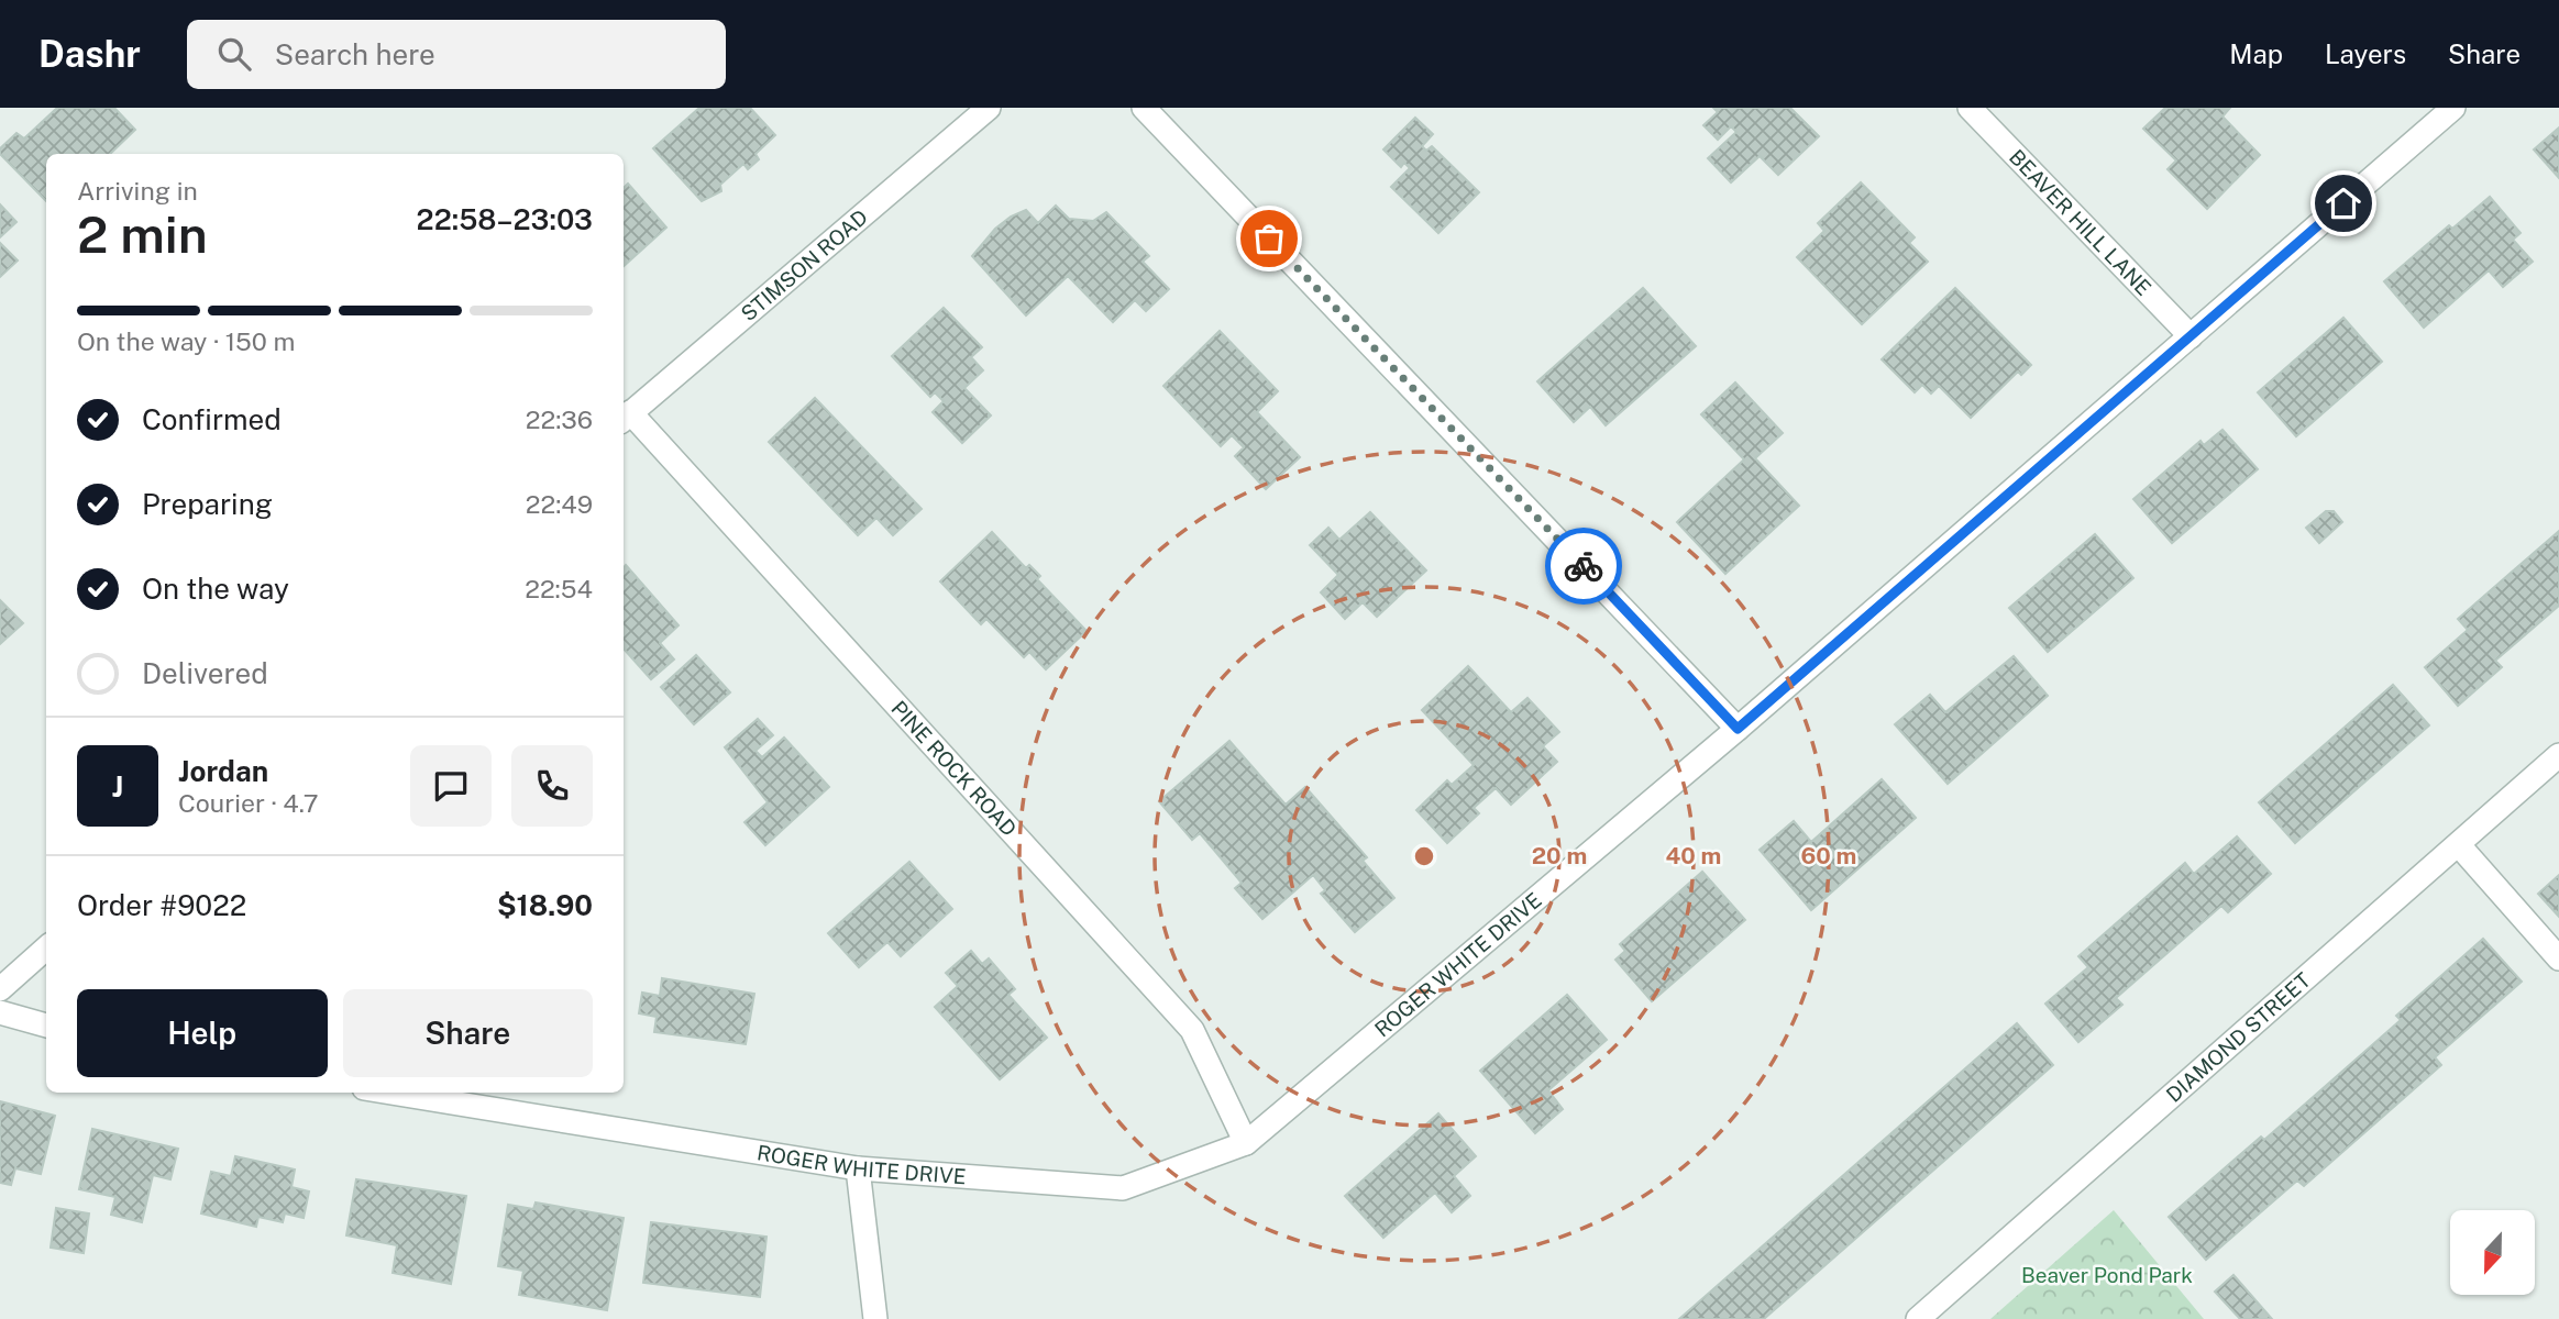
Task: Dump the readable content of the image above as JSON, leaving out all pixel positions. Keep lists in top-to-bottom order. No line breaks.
{"streets":{"street":["BEAVER HILL LANE","STIMSON ROAD","PINE ROCK ROAD","ROGER WHITE DRIVE","DIAMOND STREET"]},"crossings":[["BEAVER HILL LANE","ROGER WHITE DRIVE"],["STIMSON ROAD","PINE ROCK ROAD"],["PINE ROCK ROAD","ROGER WHITE DRIVE"]],"parks":["Beaver Pond Park"],"north":"bottom","page":{"header":"Dashr","search":"Search here","nav":["Map","Layers","Share"],"heading":["2 min","Arriving in","22:58–23:03"],"panel":["Jordan","Courier · 4.7","Order #9022","$18.90"],"bar":"On the way · 150 m","list":[["Confirmed","22:36"],["Preparing","22:49"],["On the way","22:54"],"Delivered"],"round":"J","buttons":["Help","Share"]},"rings":["20 m","40 m","60 m"]}
